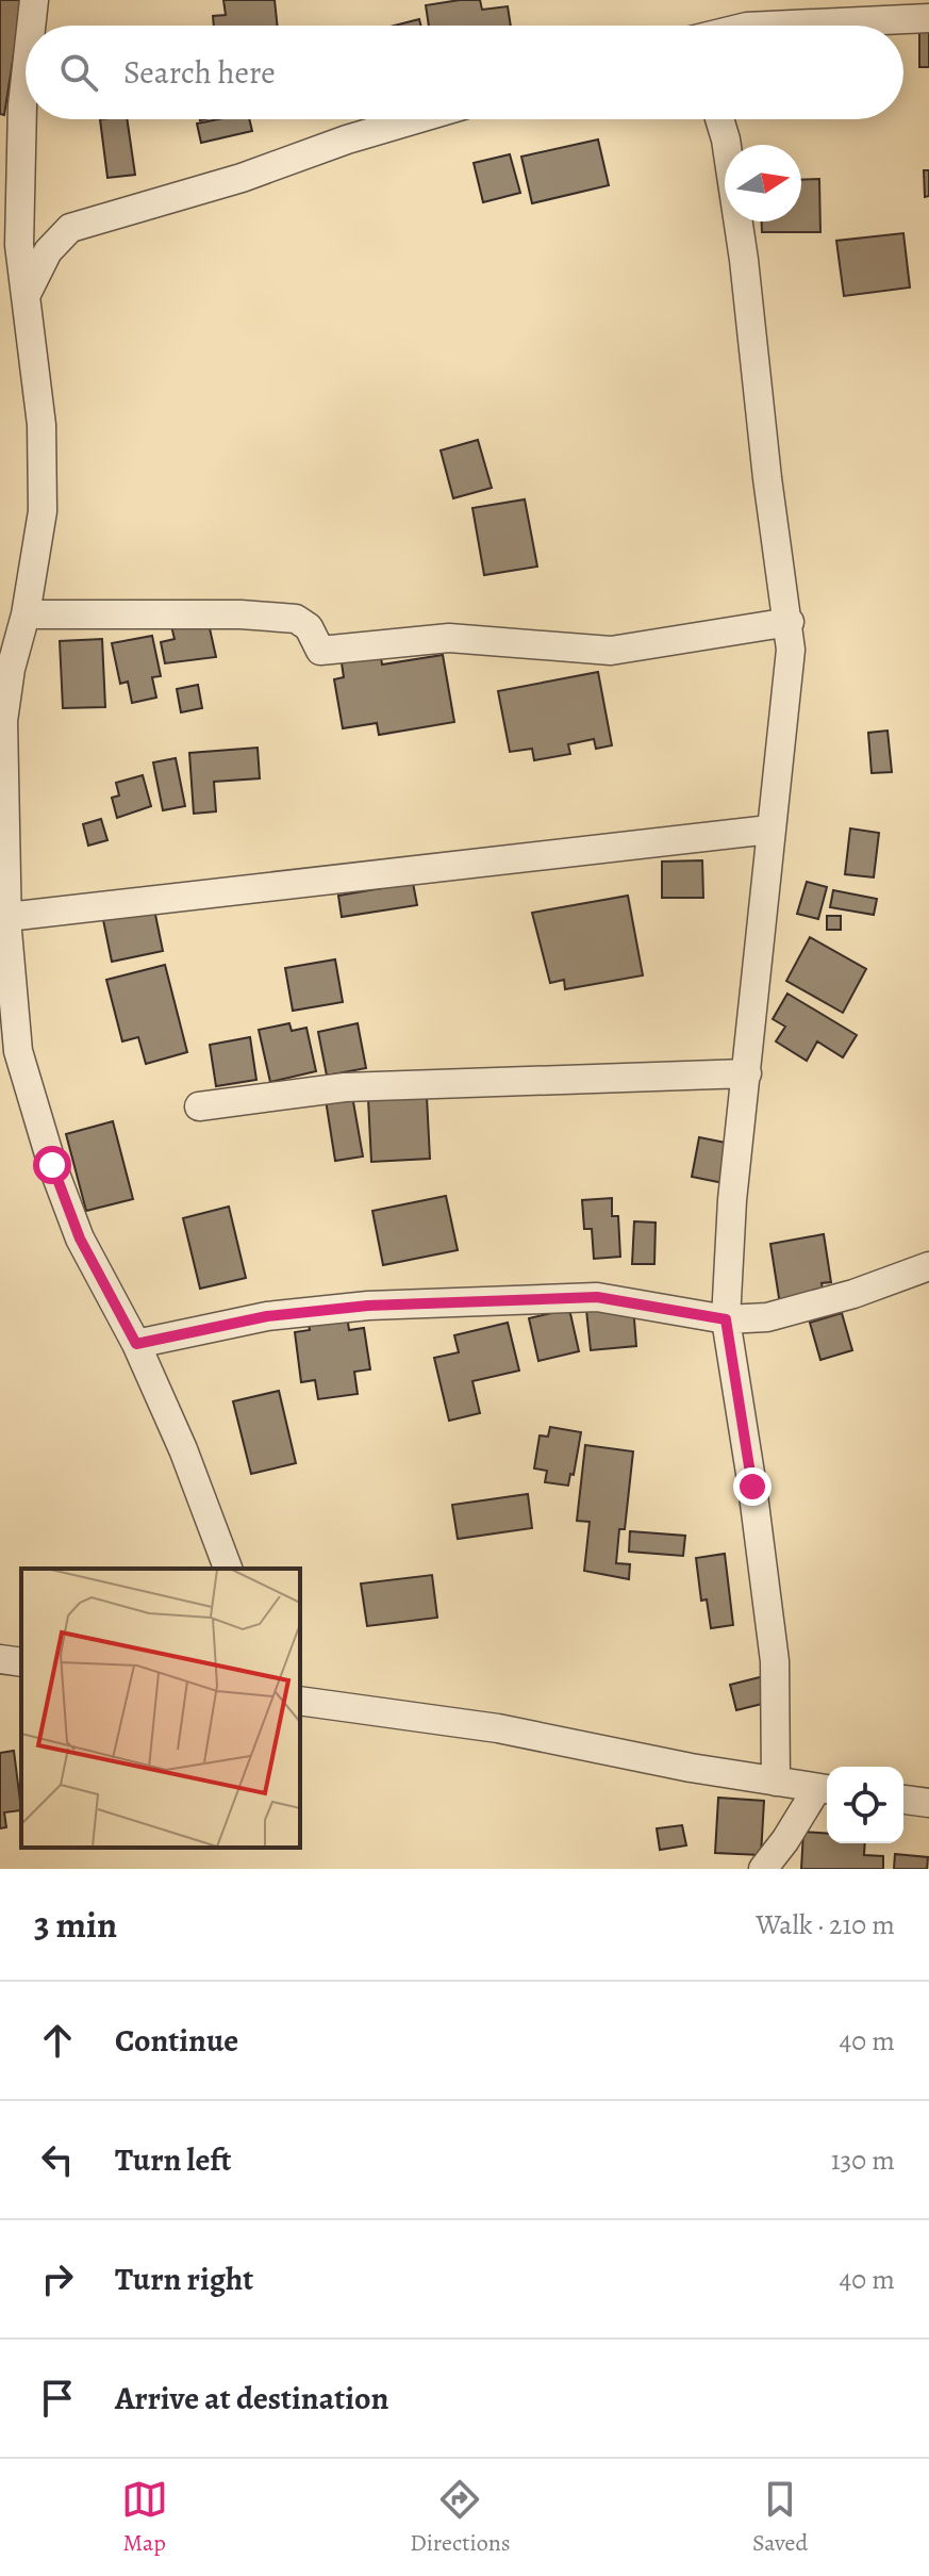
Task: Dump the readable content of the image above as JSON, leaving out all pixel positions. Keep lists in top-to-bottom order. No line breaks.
{"north":"right","page":{"search":"Search here","heading":["3 min","Walk · 210 m"],"list":[["Continue","40 m"],["Turn left","130 m"],["Turn right","40 m"],"Arrive at destination"],"nav":["Map","Directions","Saved"]}}
